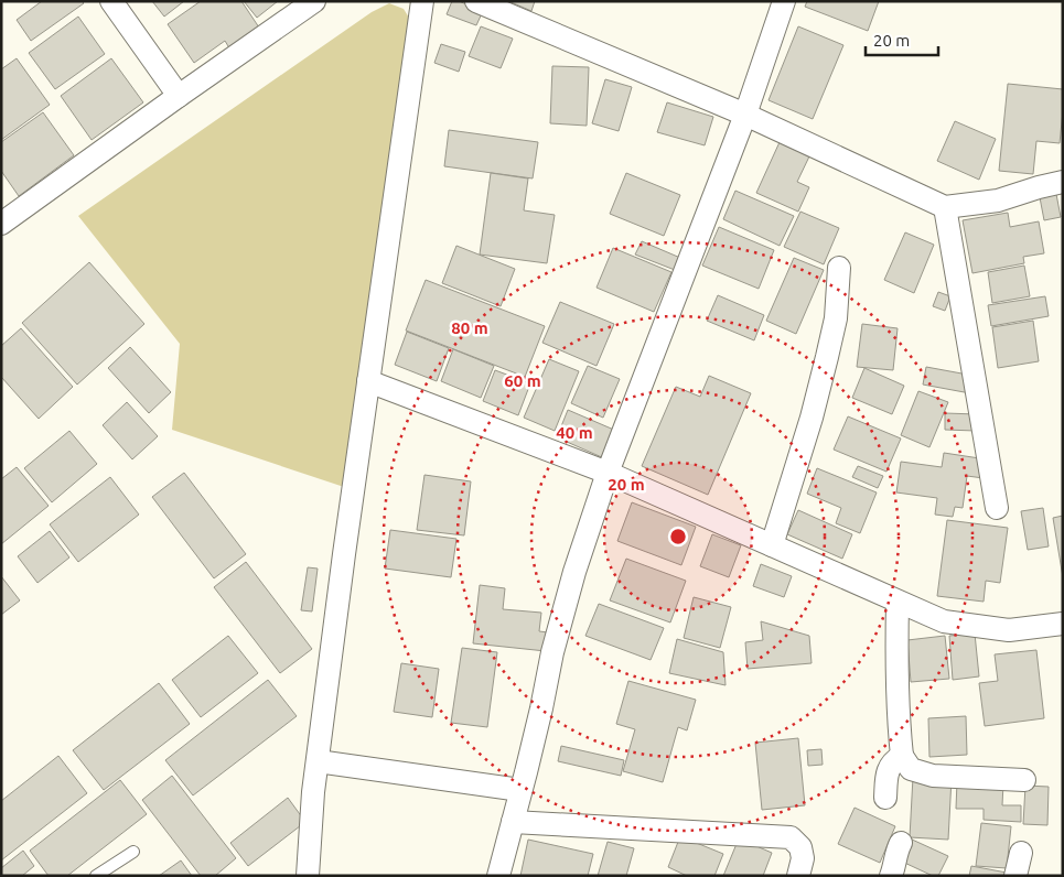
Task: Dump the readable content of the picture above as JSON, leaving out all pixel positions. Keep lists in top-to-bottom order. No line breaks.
{"scale_bar":"20 m","rings":["80 m","60 m","40 m","20 m"]}
